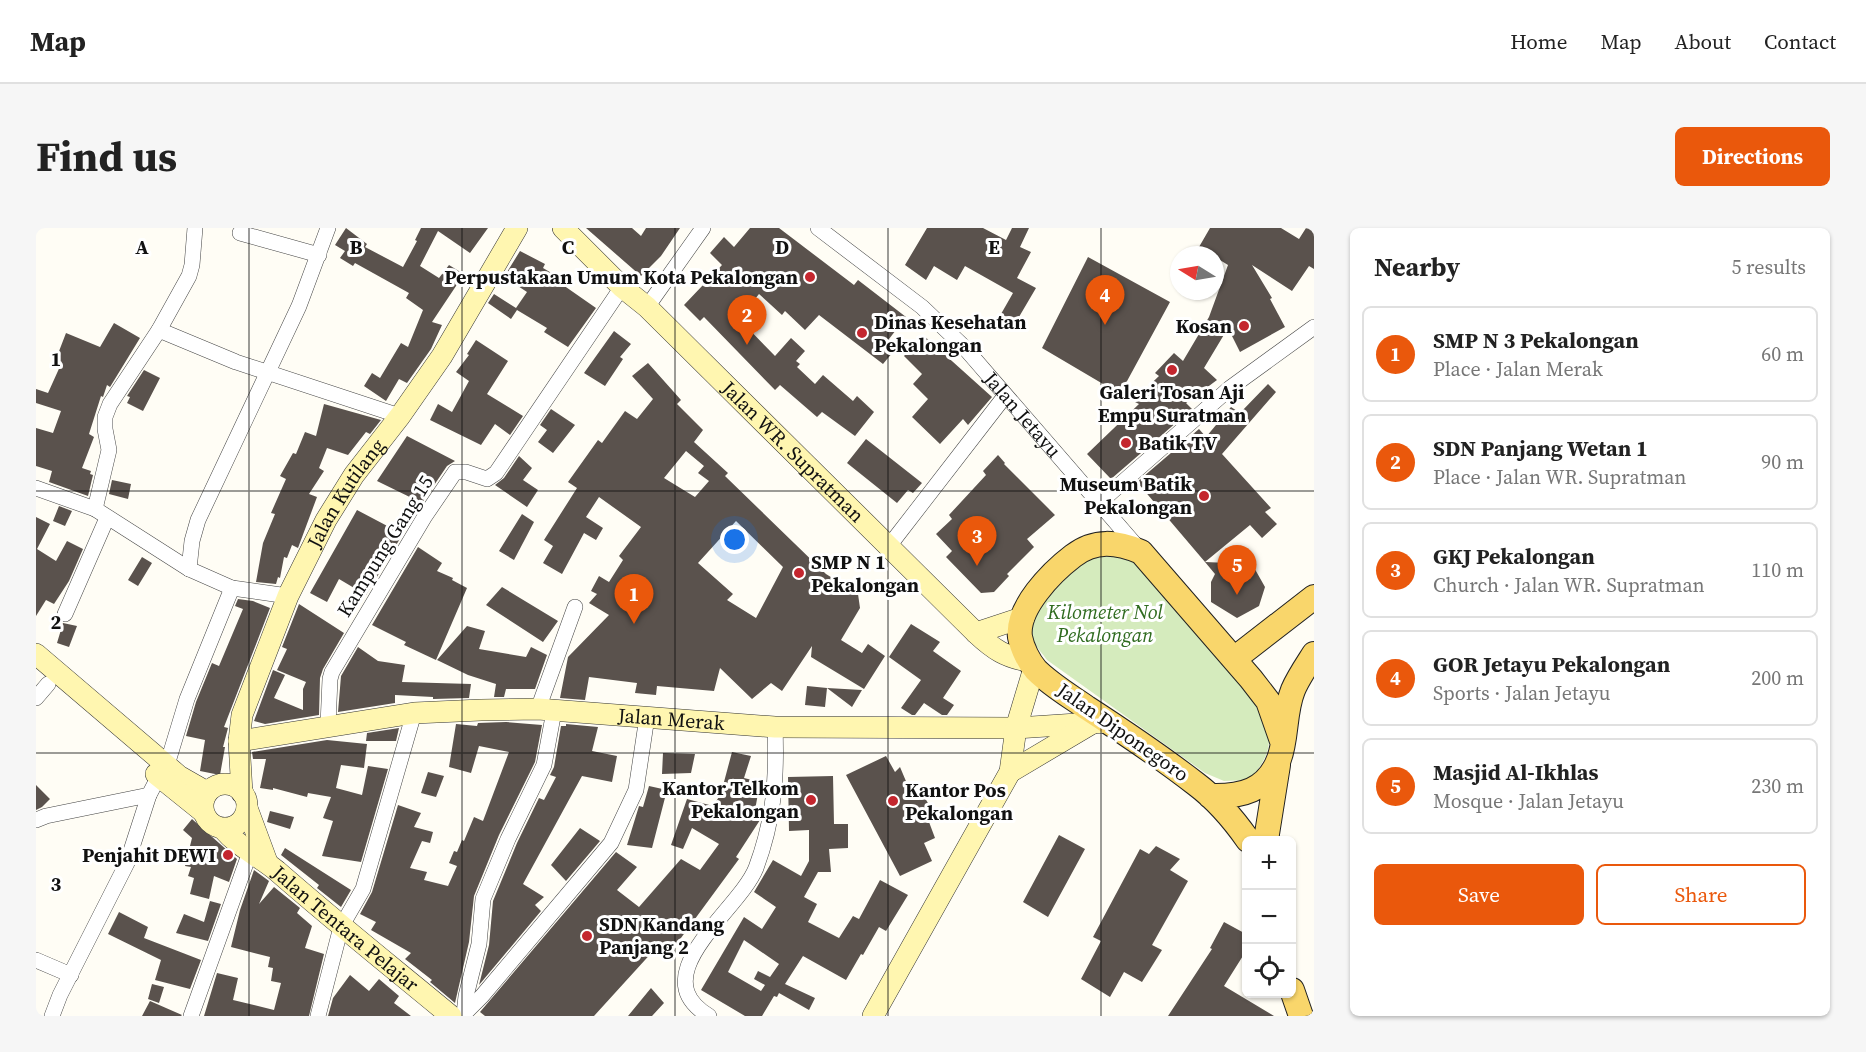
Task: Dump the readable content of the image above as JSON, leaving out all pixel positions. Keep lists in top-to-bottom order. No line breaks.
{"streets":{"main road":["Jalan Jetayu","Jalan Diponegoro"],"street":["Jalan WR. Supratman","Jalan Kutilang","Kampung Gang 15","Jalan Merak","Jalan Tentara Pelajar"]},"crossings":[["Jalan WR. Supratman","Kampung Gang 15"],["Jalan WR. Supratman","Jalan Diponegoro"],["Jalan Kutilang","Jalan Merak"],["Jalan Kutilang","Jalan Tentara Pelajar"],["Kampung Gang 15","Jalan Merak"],["Jalan Merak","Jalan Diponegoro"]],"parks":["Kilometer Nol Pekalongan"],"places":["Perpustakaan Umum Kota Pekalongan","Kosan","Dinas Kesehatan Pekalongan","Galeri Tosan Aji Empu Suratman","Batik TV","Museum Batik Pekalongan","SMP N 1 Pekalongan","Kantor Telkom Pekalongan","Kantor Pos Pekalongan","Penjahit DEWI","SDN Kandang Panjang 2"],"north":"left","page":{"header":"Map","nav":["Home","Map","About","Contact"],"title":"Find us","buttons":["Directions",["Save","Share"]],"heading":["Nearby","5 results"],"pins":["4","2","3","5","1"],"list":[{"mark":"1","name":"SMP N 3 Pekalongan","note":"Place · Jalan Merak","value":"60 m"},{"mark":"2","name":"SDN Panjang Wetan 1","note":"Place · Jalan WR. Supratman","value":"90 m"},{"mark":"3","name":"GKJ Pekalongan","note":"Church · Jalan WR. Supratman","value":"110 m"},{"mark":"4","name":"GOR Jetayu Pekalongan","note":"Sports · Jalan Jetayu","value":"200 m"},{"mark":"5","name":"Masjid Al-Ikhlas","note":"Mosque · Jalan Jetayu","value":"230 m"}],"map_buttons":["+","−"]},"grid":{"columns":["A","B","C","D","E"],"rows":["1","2","3"]}}
